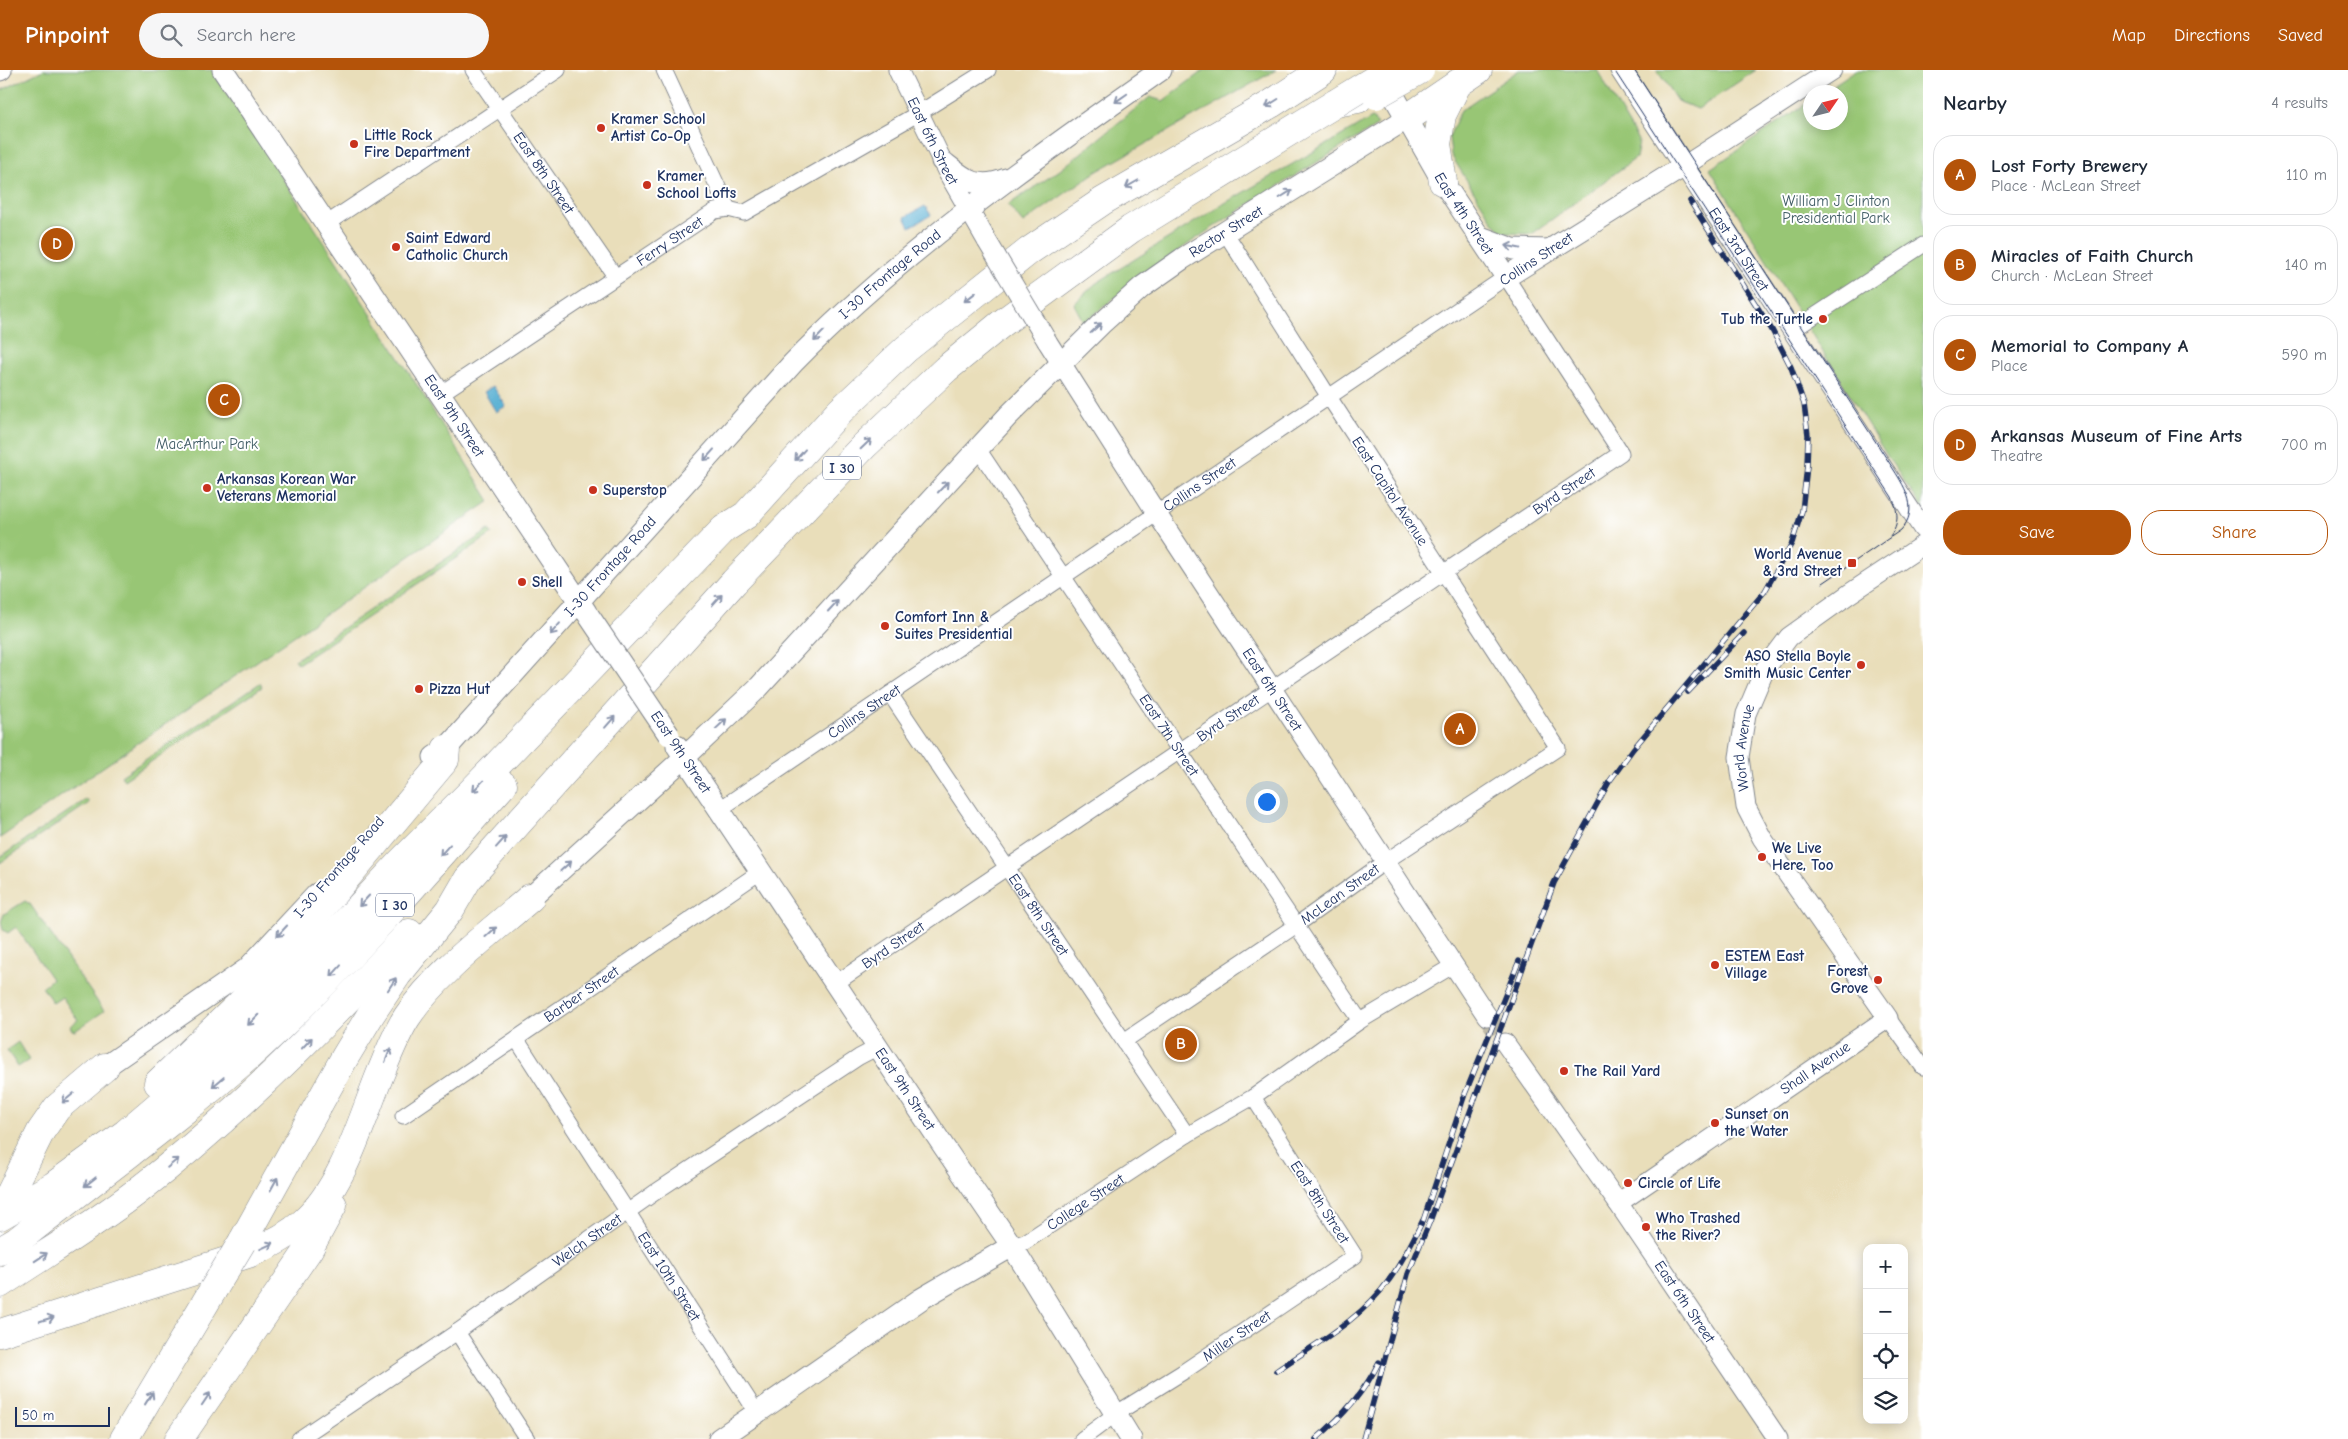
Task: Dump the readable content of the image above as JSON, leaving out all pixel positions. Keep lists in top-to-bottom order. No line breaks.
{"streets":{"highway":["I 30"],"main road":["East 4th Street","Rector Street","East 3rd Street","Collins Street","I-30 Frontage Road","East 9th Street","College Street"],"street":["East 6th Street","East 8th Street","Ferry Street","East Capitol Avenue","Byrd Street","East 7th Street","World Avenue","McLean Street","Barber Street","Shall Avenue","Welch Street","East 10th Street","Miller Street"]},"crossings":[["East 6th Street","Rector Street"],["East 6th Street","Ferry Street"],["East 6th Street","Collins Street"],["East 6th Street","I-30 Frontage Road"],["East 6th Street","Byrd Street"],["East 6th Street","McLean Street"],["East 6th Street","Shall Avenue"],["East 6th Street","College Street"],["East 8th Street","Ferry Street"],["East 8th Street","Collins Street"],["East 8th Street","Byrd Street"],["East 8th Street","McLean Street"],["East 8th Street","College Street"],["East 8th Street","Miller Street"],["East 4th Street","Rector Street"],["East 4th Street","Collins Street"],["East 4th Street","Byrd Street"],["Rector Street","East Capitol Avenue"],["Ferry Street","East 9th Street"],["East 3rd Street","Collins Street"],["Collins Street","East 9th Street"],["Collins Street","East Capitol Avenue"],["Collins Street","East 7th Street"],["I-30 Frontage Road","East 9th Street"],["East 9th Street","Byrd Street"],["East 9th Street","Barber Street"],["East 9th Street","College Street"],["East 9th Street","Welch Street"],["East 9th Street","Miller Street"],["East Capitol Avenue","Byrd Street"],["East Capitol Avenue","McLean Street"],["Byrd Street","East 7th Street"],["East 7th Street","McLean Street"],["East 7th Street","College Street"],["World Avenue","Shall Avenue"],["Barber Street","East 10th Street"],["College Street","East 10th Street"],["Welch Street","East 10th Street"]],"one_way":["Rector Street"],"parks":["William J Clinton Presidential Park","MacArthur Park"],"places":{"other":["Kramer School Artist Co-Op","Little Rock Fire Department","Kramer School Lofts","Saint Edward Catholic Church","Tub the Turtle","Arkansas Korean War Veterans Memorial","Superstop","Shell","Comfort Inn & Suites Presidential","ASO Stella Boyle Smith Music Center","Pizza Hut","We Live Here, Too","ESTEM East Village","Forest Grove","The Rail Yard","Sunset on the Water","Circle of Life","Who Trashed the River?"],"transit":["World Avenue & 3rd Street"]},"scale_bar":"50 m","north":"top right","page":{"header":"Pinpoint","search":"Search here","nav":["Map","Directions","Saved"],"heading":["Nearby","4 results"],"list":[{"mark":"A","name":"Lost Forty Brewery","note":"Place · McLean Street","value":"110 m"},{"mark":"B","name":"Miracles of Faith Church","note":"Church · McLean Street","value":"140 m"},{"mark":"C","name":"Memorial to Company A","note":"Place","value":"590 m"},{"mark":"D","name":"Arkansas Museum of Fine Arts","note":"Theatre","value":"700 m"}],"pins":["D","C","A","B"],"buttons":["Save","Share"],"map_buttons":["+","−"],"scale":"50 m"}}
